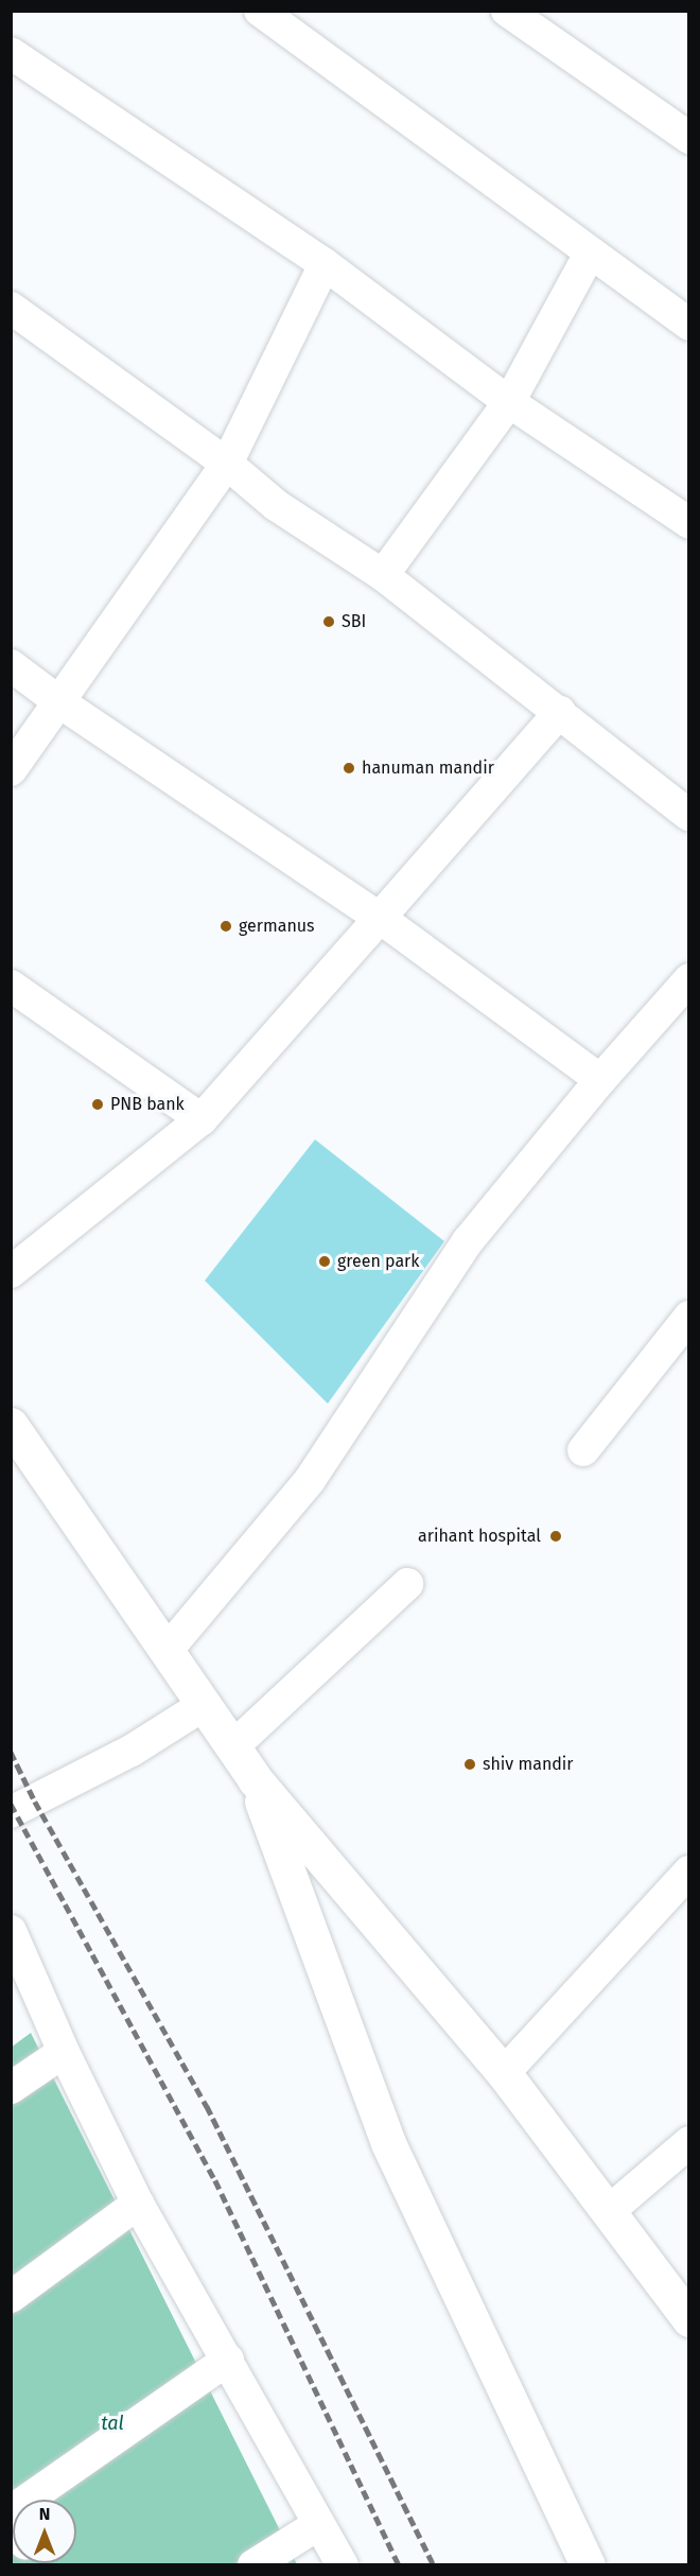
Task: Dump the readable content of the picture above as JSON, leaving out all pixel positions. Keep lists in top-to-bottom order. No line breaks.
{"water":["tal"],"places":["SBI","hanuman mandir","germanus","PNB bank","green park","arihant hospital","shiv mandir"],"north":"top"}
